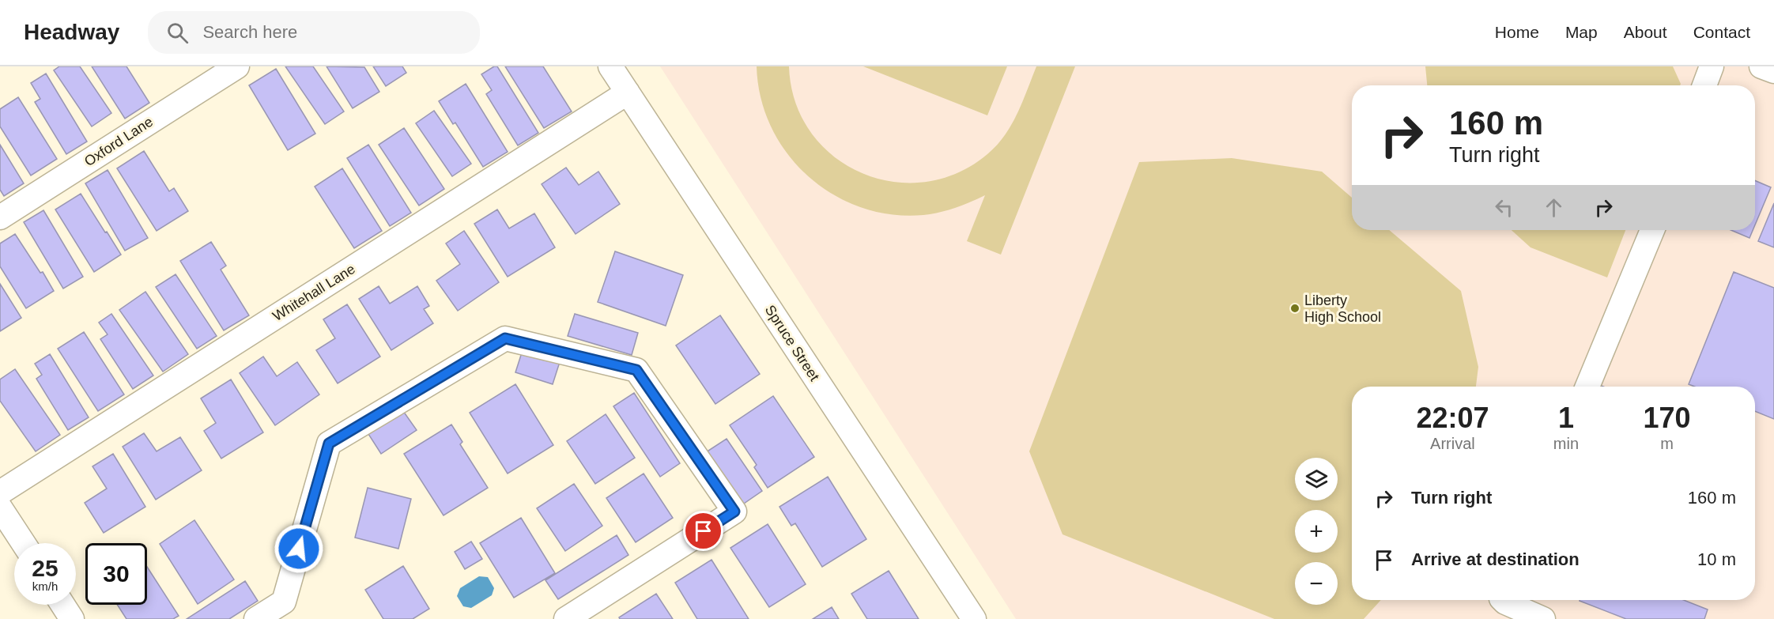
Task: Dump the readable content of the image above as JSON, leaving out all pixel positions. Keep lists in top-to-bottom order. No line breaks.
{"streets":{"street":["Oxford Lane","Whitehall Lane","Spruce Street"]},"crossings":[["Whitehall Lane","Spruce Street"]],"places":["Liberty High School"],"page":{"header":"Headway","search":"Search here","nav":["Home","Map","About","Contact"],"turn":["160 m","Turn right"],"eta":["22:07","Arrival","1","min","170","m"],"map_buttons":["+","−"],"list":[{"name":"Turn right","value":"160 m"},{"name":"Arrive at destination","value":"10 m"}],"speed":"25 km/h","limit":"30"}}
